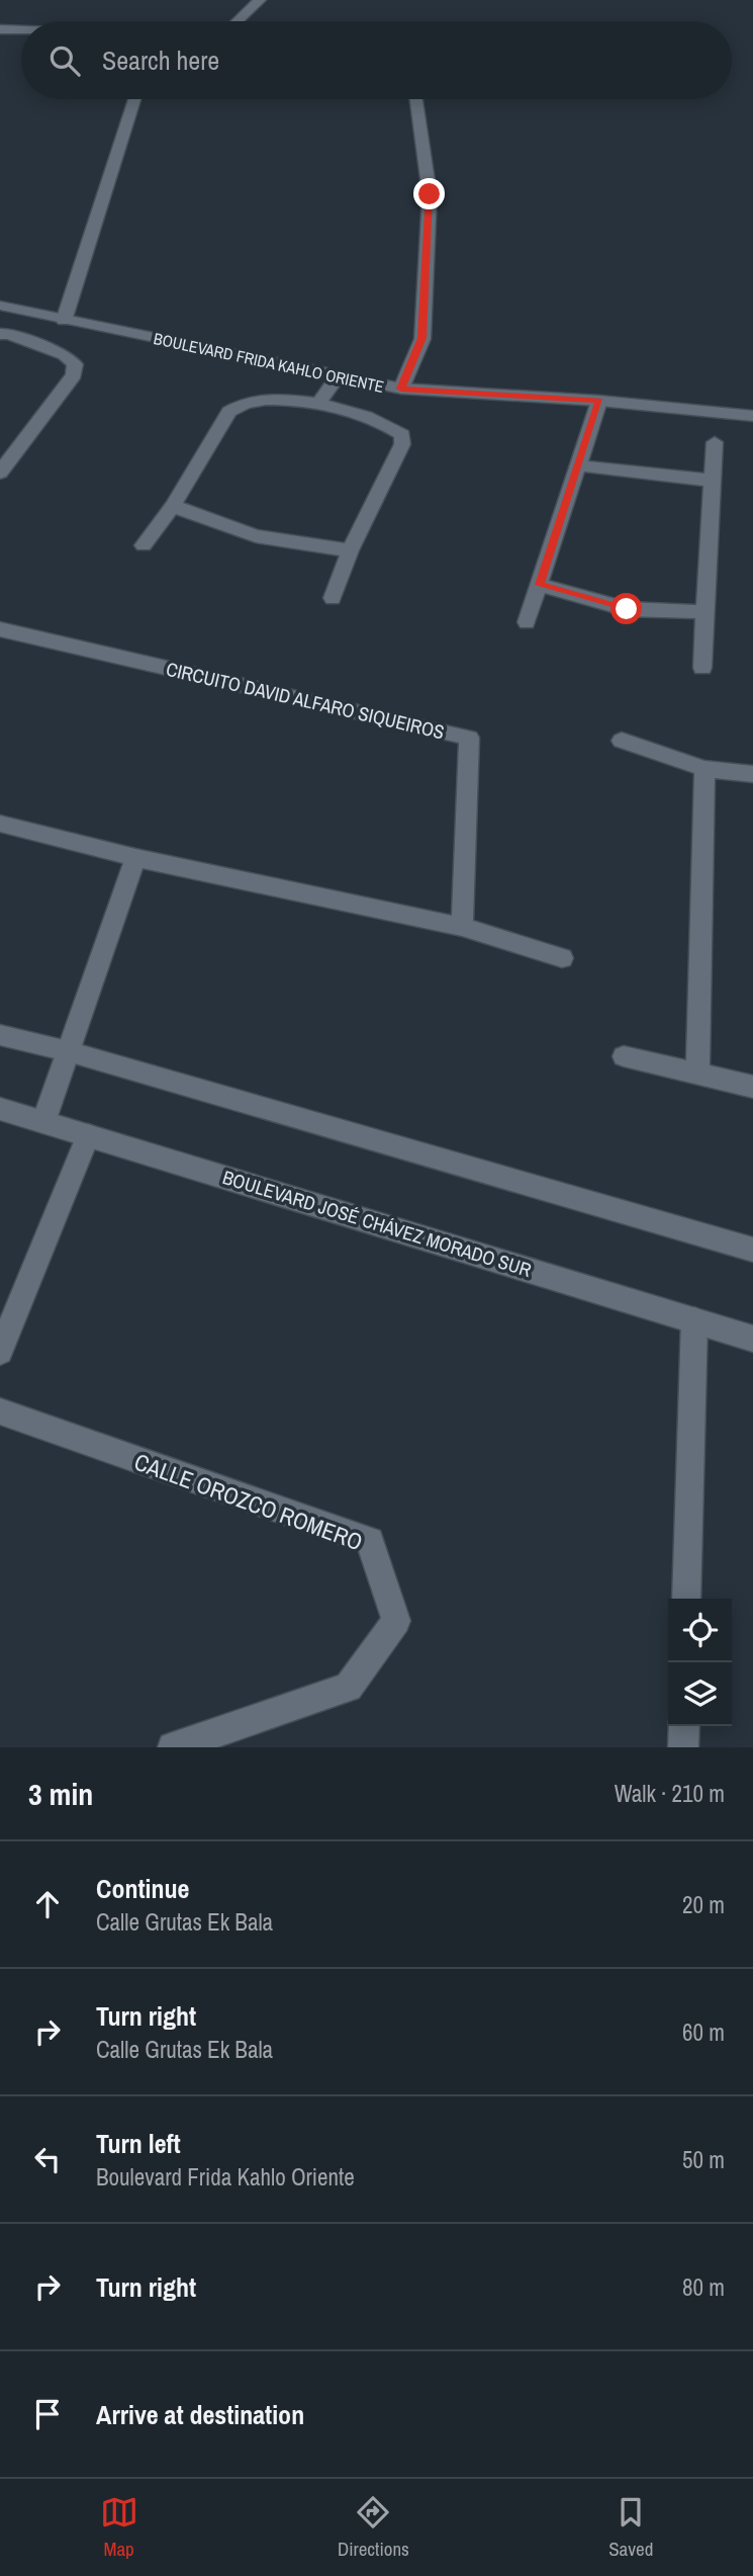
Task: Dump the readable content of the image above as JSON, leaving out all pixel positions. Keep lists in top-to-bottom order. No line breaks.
{"streets":{"street":["BOULEVARD FRIDA KAHLO ORIENTE","CIRCUITO DAVID ALFARO SIQUEIROS","BOULEVARD JOSÉ CHÁVEZ MORADO SUR","CALLE OROZCO ROMERO"]},"page":{"search":"Search here","heading":["3 min","Walk · 210 m"],"list":[["Continue","Calle Grutas Ek Bala","20 m"],["Turn right","Calle Grutas Ek Bala","60 m"],["Turn left","Boulevard Frida Kahlo Oriente","50 m"],["Turn right","80 m"],"Arrive at destination"],"nav":["Map","Directions","Saved"]}}
